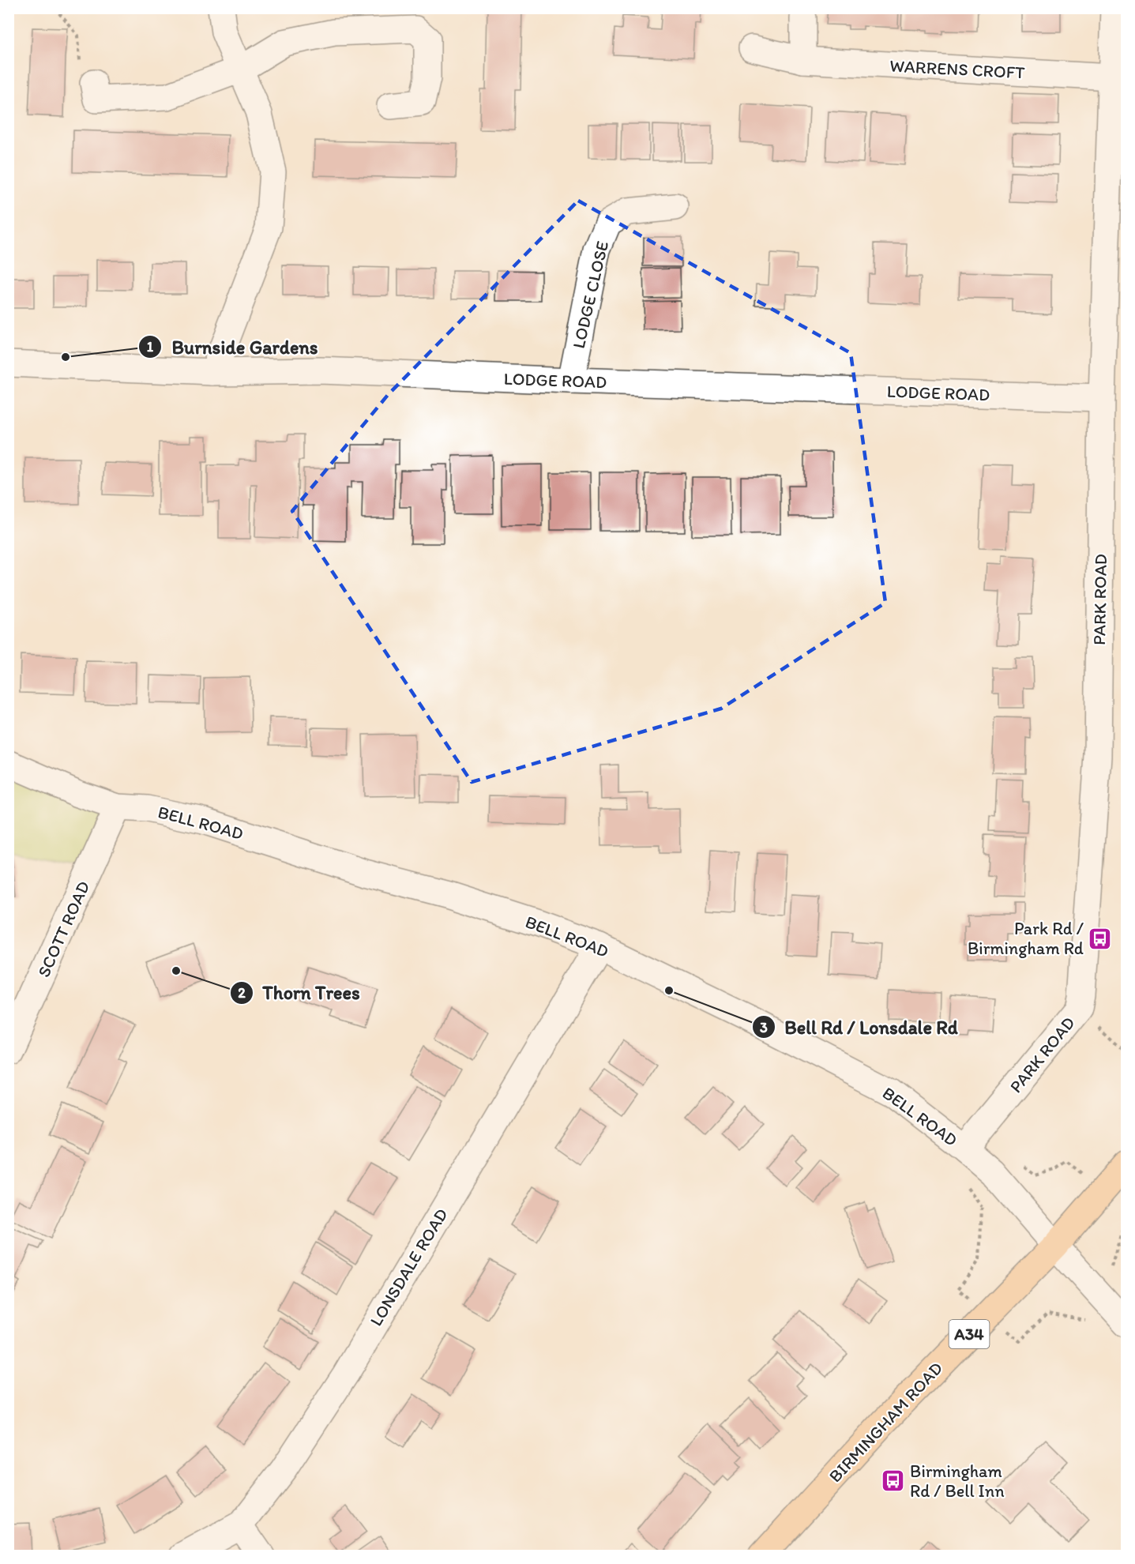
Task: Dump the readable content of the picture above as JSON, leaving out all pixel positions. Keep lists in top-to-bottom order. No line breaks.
{"streets":{"highway":["A34","BIRMINGHAM ROAD"],"street":["WARRENS CROFT","LODGE CLOSE","LODGE ROAD","PARK ROAD","BELL ROAD","SCOTT ROAD","LONSDALE ROAD"]},"crossings":[["WARRENS CROFT","PARK ROAD"],["LODGE CLOSE","LODGE ROAD"],["LODGE ROAD","PARK ROAD"],["PARK ROAD","BELL ROAD"],["BELL ROAD","SCOTT ROAD"],["BELL ROAD","LONSDALE ROAD"],["BELL ROAD","BIRMINGHAM ROAD"]],"places":{"other":["Burnside Gardens","Thorn Trees","Bell Rd / Lonsdale Rd"],"bus stop":["Park Rd / Birmingham Rd","Birmingham Rd / Bell Inn"]}}
